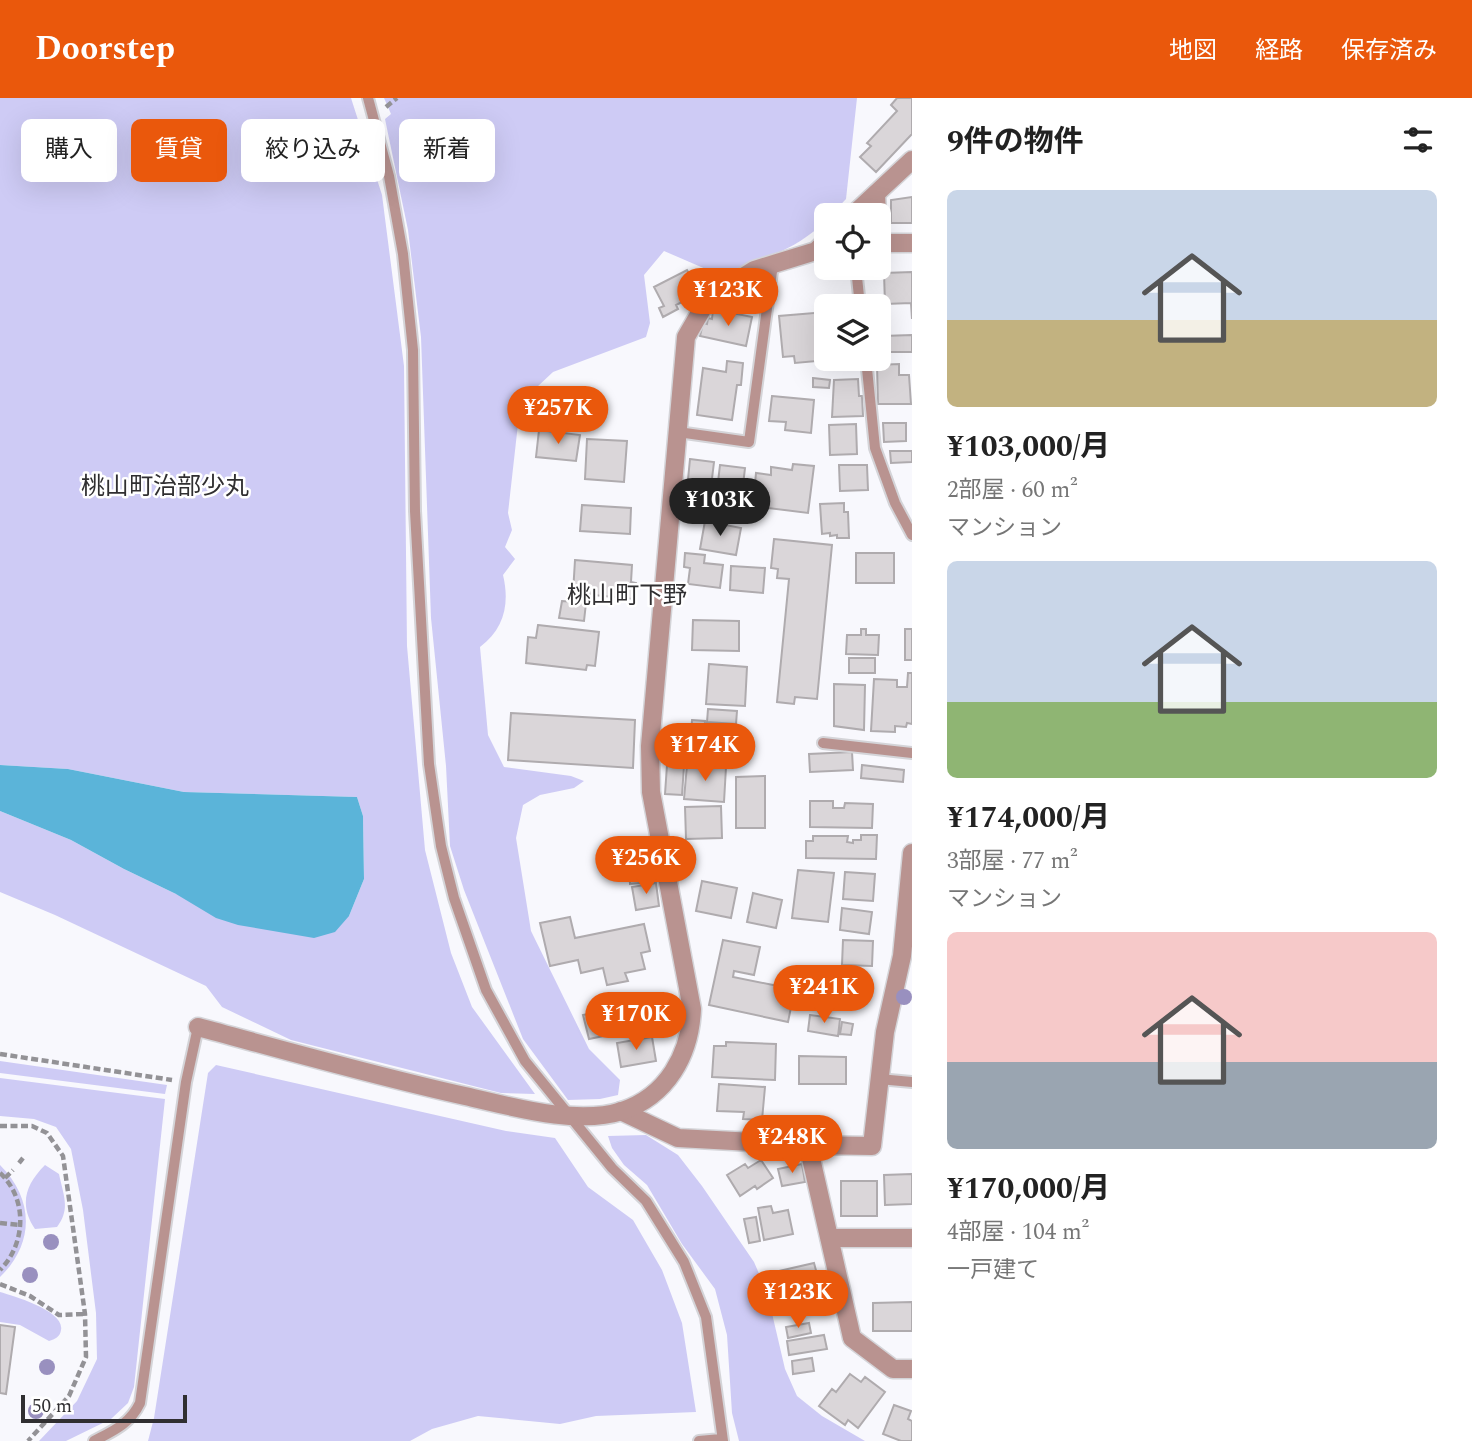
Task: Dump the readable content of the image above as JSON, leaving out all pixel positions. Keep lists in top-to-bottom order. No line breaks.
{"districts":["桃山町治部少丸","桃山町下野"],"scale_bar":"50 m","page":{"header":"Doorstep","nav":["地図","経路","保存済み"],"heading":"9件の物件","chip":["購入","賃貸","絞り込み","新着"],"list":[{"name":"¥103,000/月","note":"2部屋 · 60 m² · マンション"},{"name":"¥174,000/月","note":"3部屋 · 77 m² · マンション"},{"name":"¥170,000/月","note":"4部屋 · 104 m² · 一戸建て"}],"price":["¥123K","¥257K","¥103K","¥174K","¥256K","¥241K","¥170K","¥248K","¥123K"],"scale":"50 m"}}
